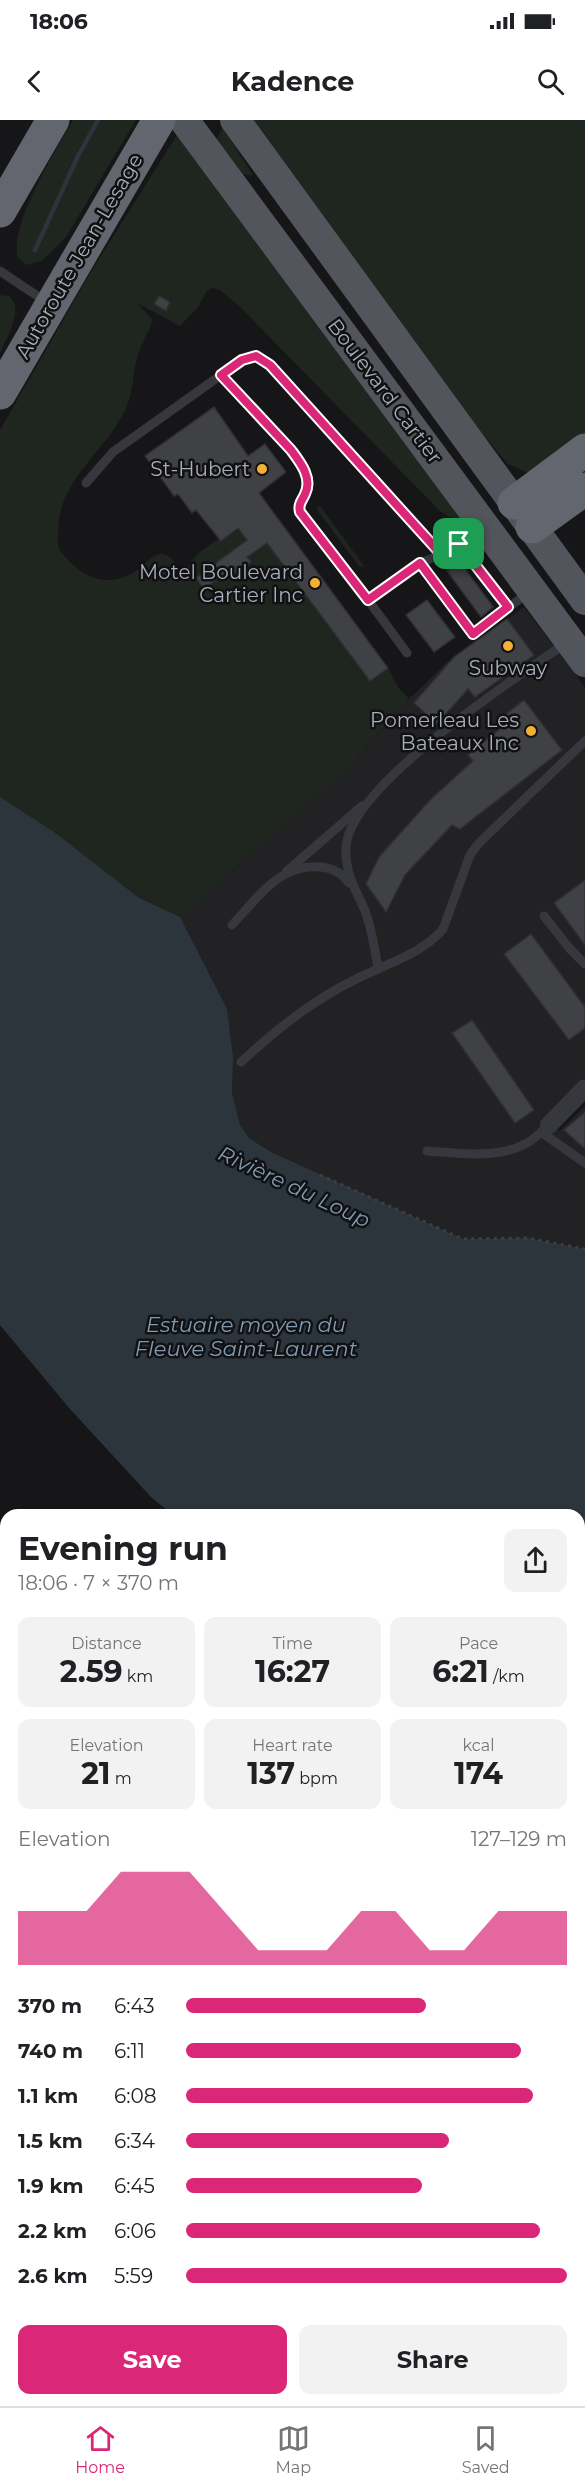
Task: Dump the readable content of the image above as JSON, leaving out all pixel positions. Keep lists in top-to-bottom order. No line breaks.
{"streets":{"highway":["Autoroute Jean-Lesage"],"main road":["Boulevard Cartier"]},"water":["Rivière du Loup","Estuaire moyen du Fleuve Saint-Laurent"],"places":["St-Hubert","Motel Boulevard Cartier Inc","Subway","Pomerleau Les Bateaux Inc"],"page":{"status":"18:06","header":"Kadence","heading":["Evening run","18:06 · 7 × 370 m"],"stats":[["Distance","2.59 km"],["Time","16:27"],["Pace","6:21 /km"],["Elevation","21 m"],["Heart rate","137 bpm"],["kcal","174"]],"chart":["Elevation","127–129 m"],"list":[{"name":"370 m","note":"6:43"},{"name":"740 m","note":"6:11"},{"name":"1.1 km","note":"6:08"},{"name":"1.5 km","note":"6:34"},{"name":"1.9 km","note":"6:45"},{"name":"2.2 km","note":"6:06"},{"name":"2.6 km","note":"5:59"}],"buttons":["Save","Share"],"tabs":["Home","Map","Saved"]}}
